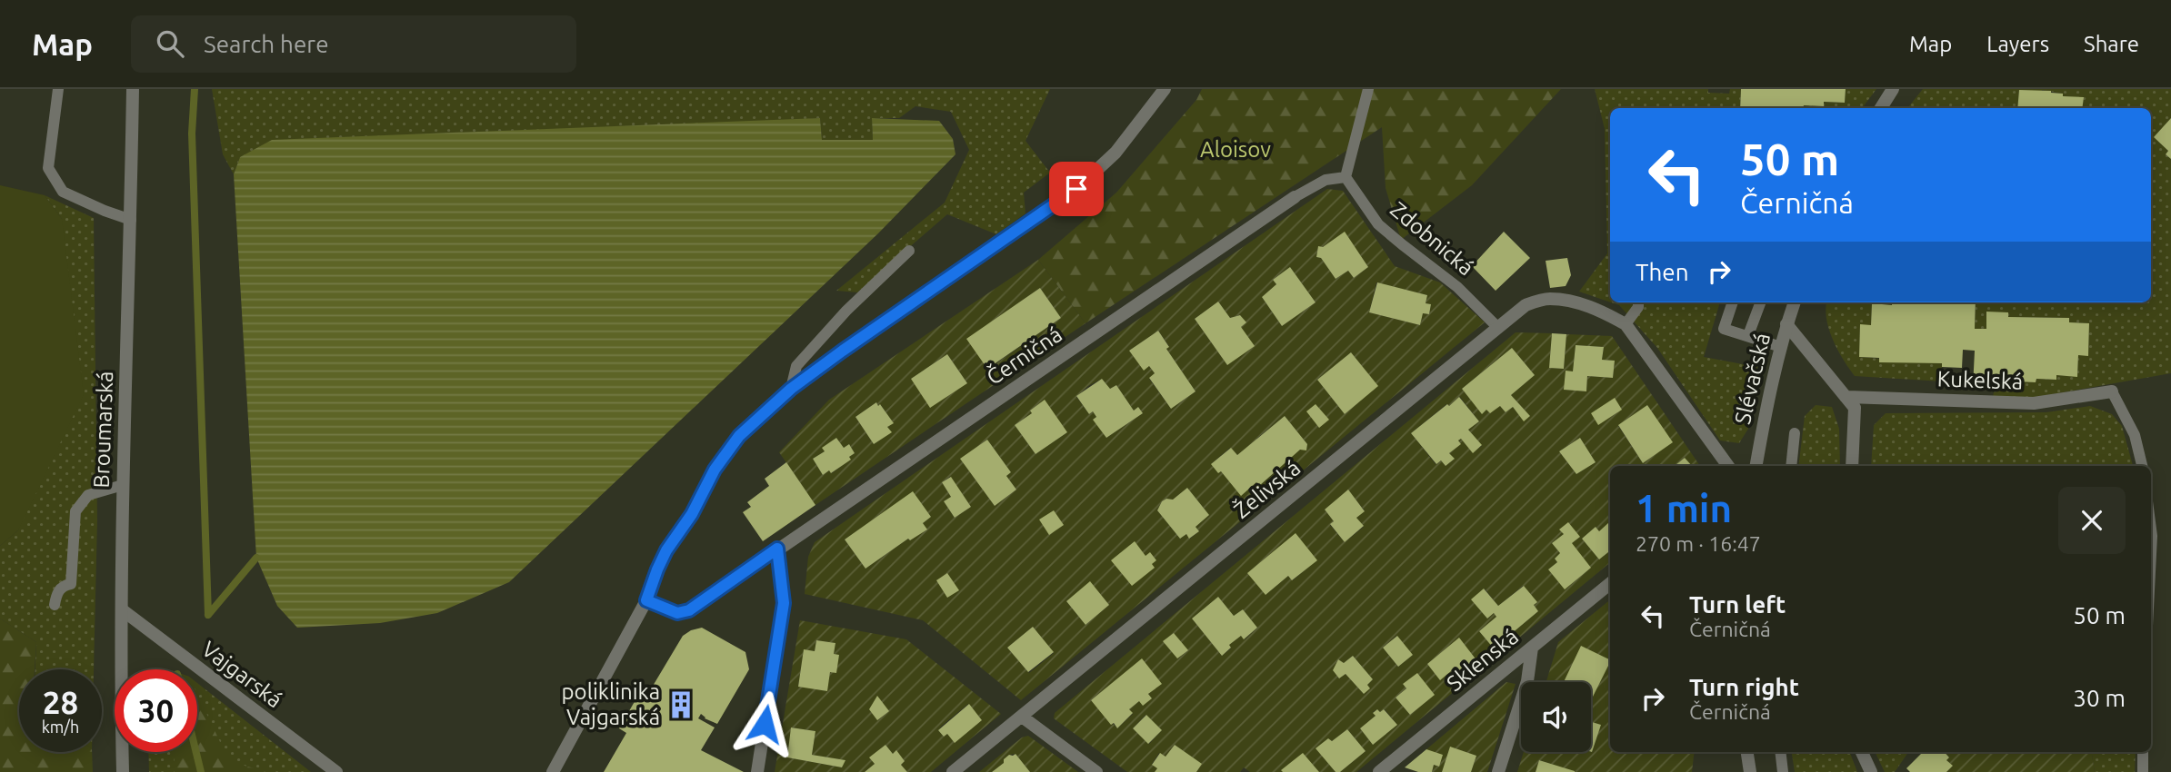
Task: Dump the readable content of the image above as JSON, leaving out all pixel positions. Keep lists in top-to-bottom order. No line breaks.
{"streets":{"street":["Černičná","Slévačská","Kukelská","Broumarská","Želivská","Sklenská","Vajgarská"],"lane":["Zdobnická"]},"crossings":[["Zdobnická","Želivská"],["Broumarská","Vajgarská"]],"parks":["Aloisov"],"places":{"building":["poliklinika Vajgarská"]},"page":{"header":"Map","search":"Search here","nav":["Map","Layers","Share"],"turn":["50 m","Černičná"],"then":"Then","heading":["1 min","270 m · 16:47"],"list":[{"name":"Turn left","note":"Černičná","value":"50 m"},{"name":"Turn right","note":"Černičná","value":"30 m"}],"speed":"28 km/h","limit":"30"}}
